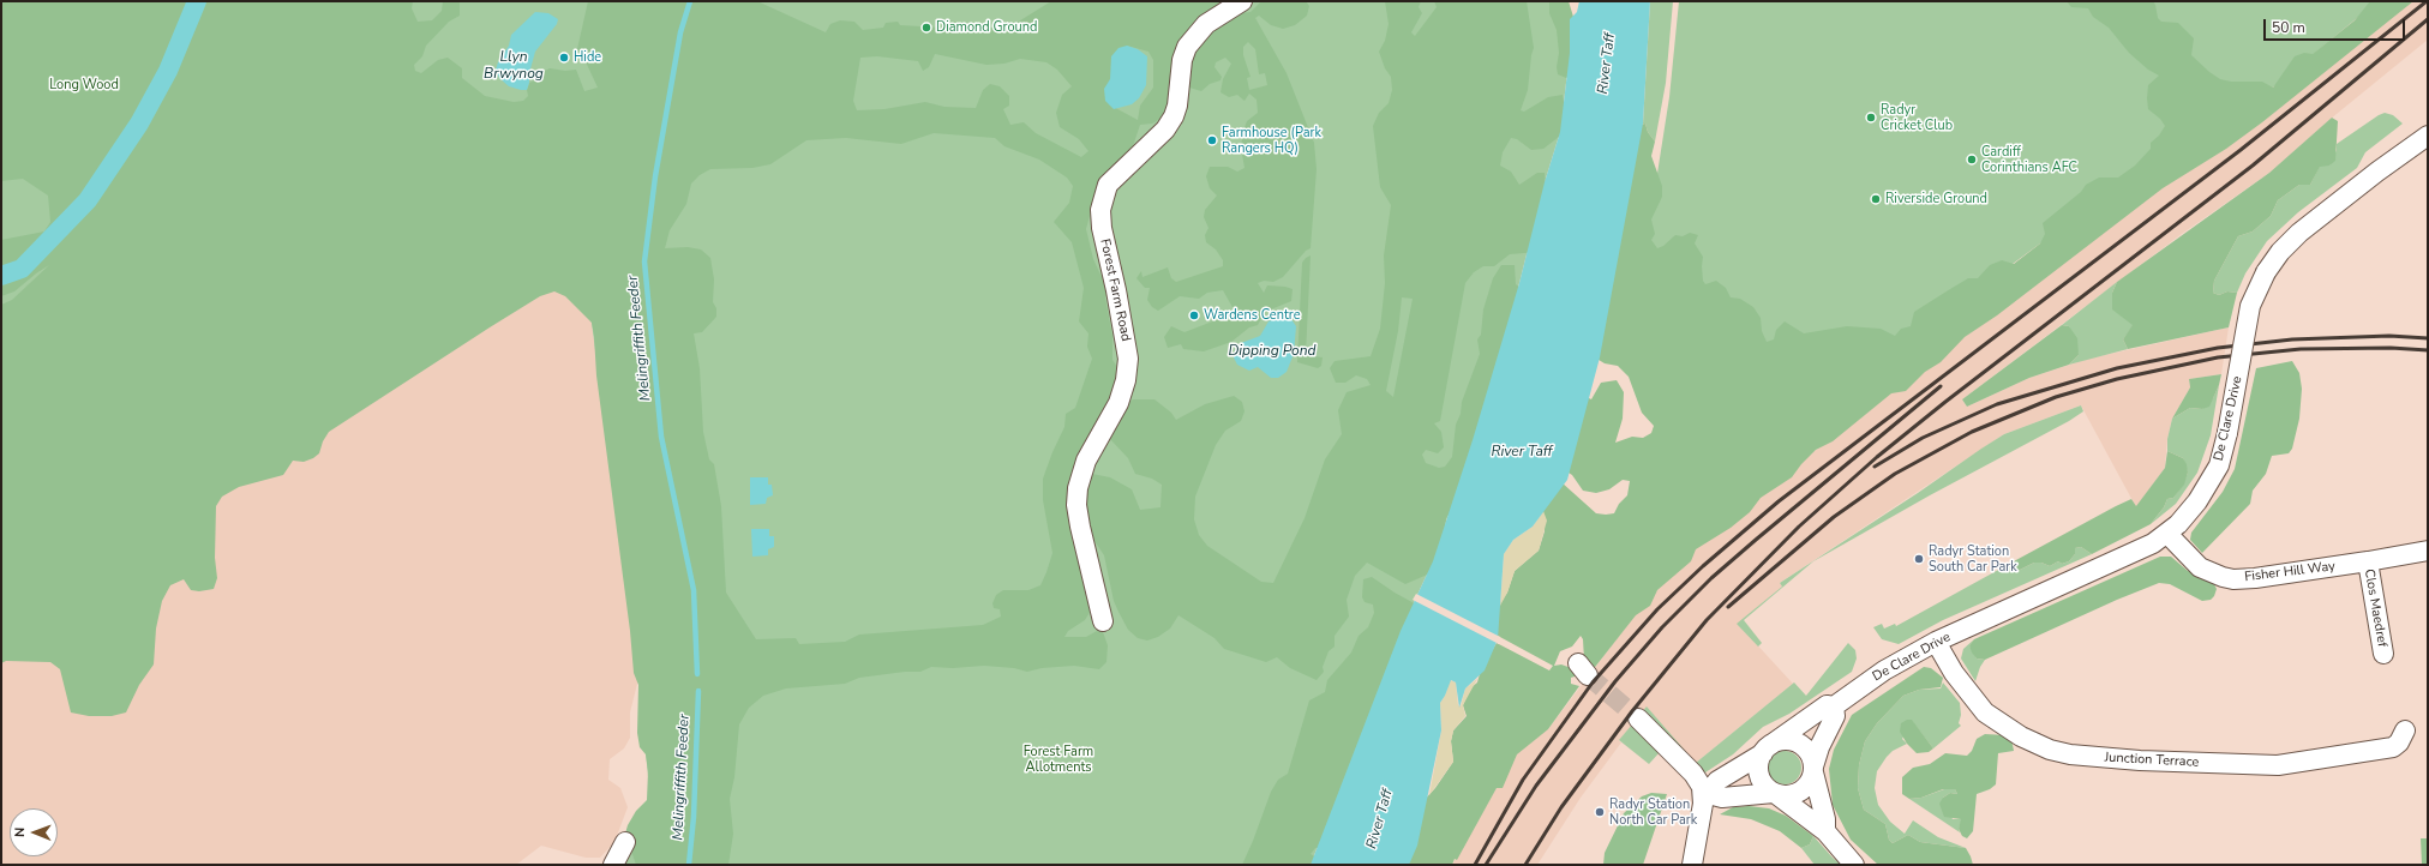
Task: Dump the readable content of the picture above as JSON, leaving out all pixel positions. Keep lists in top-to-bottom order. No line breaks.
{"streets":{"street":["Forest Farm Road","De Clare Drive","Fisher Hill Way","Clos Maedref","Junction Terrace"]},"crossings":[["De Clare Drive","Fisher Hill Way"],["De Clare Drive","Junction Terrace"],["Fisher Hill Way","Clos Maedref"]],"water":["Llyn Brwynog","River Taff","Melingriffith Feeder","Dipping Pond"],"parks":["Long Wood","Forest Farm Allotments"],"places":["Diamond Ground","Hide","Radyr Cricket Club","Farmhouse (Park Rangers HQ)","Cardiff Corinthians AFC","Riverside Ground","Wardens Centre","Radyr Station South Car Park","Radyr Station North Car Park"],"scale_bar":"50 m","north":"left"}
